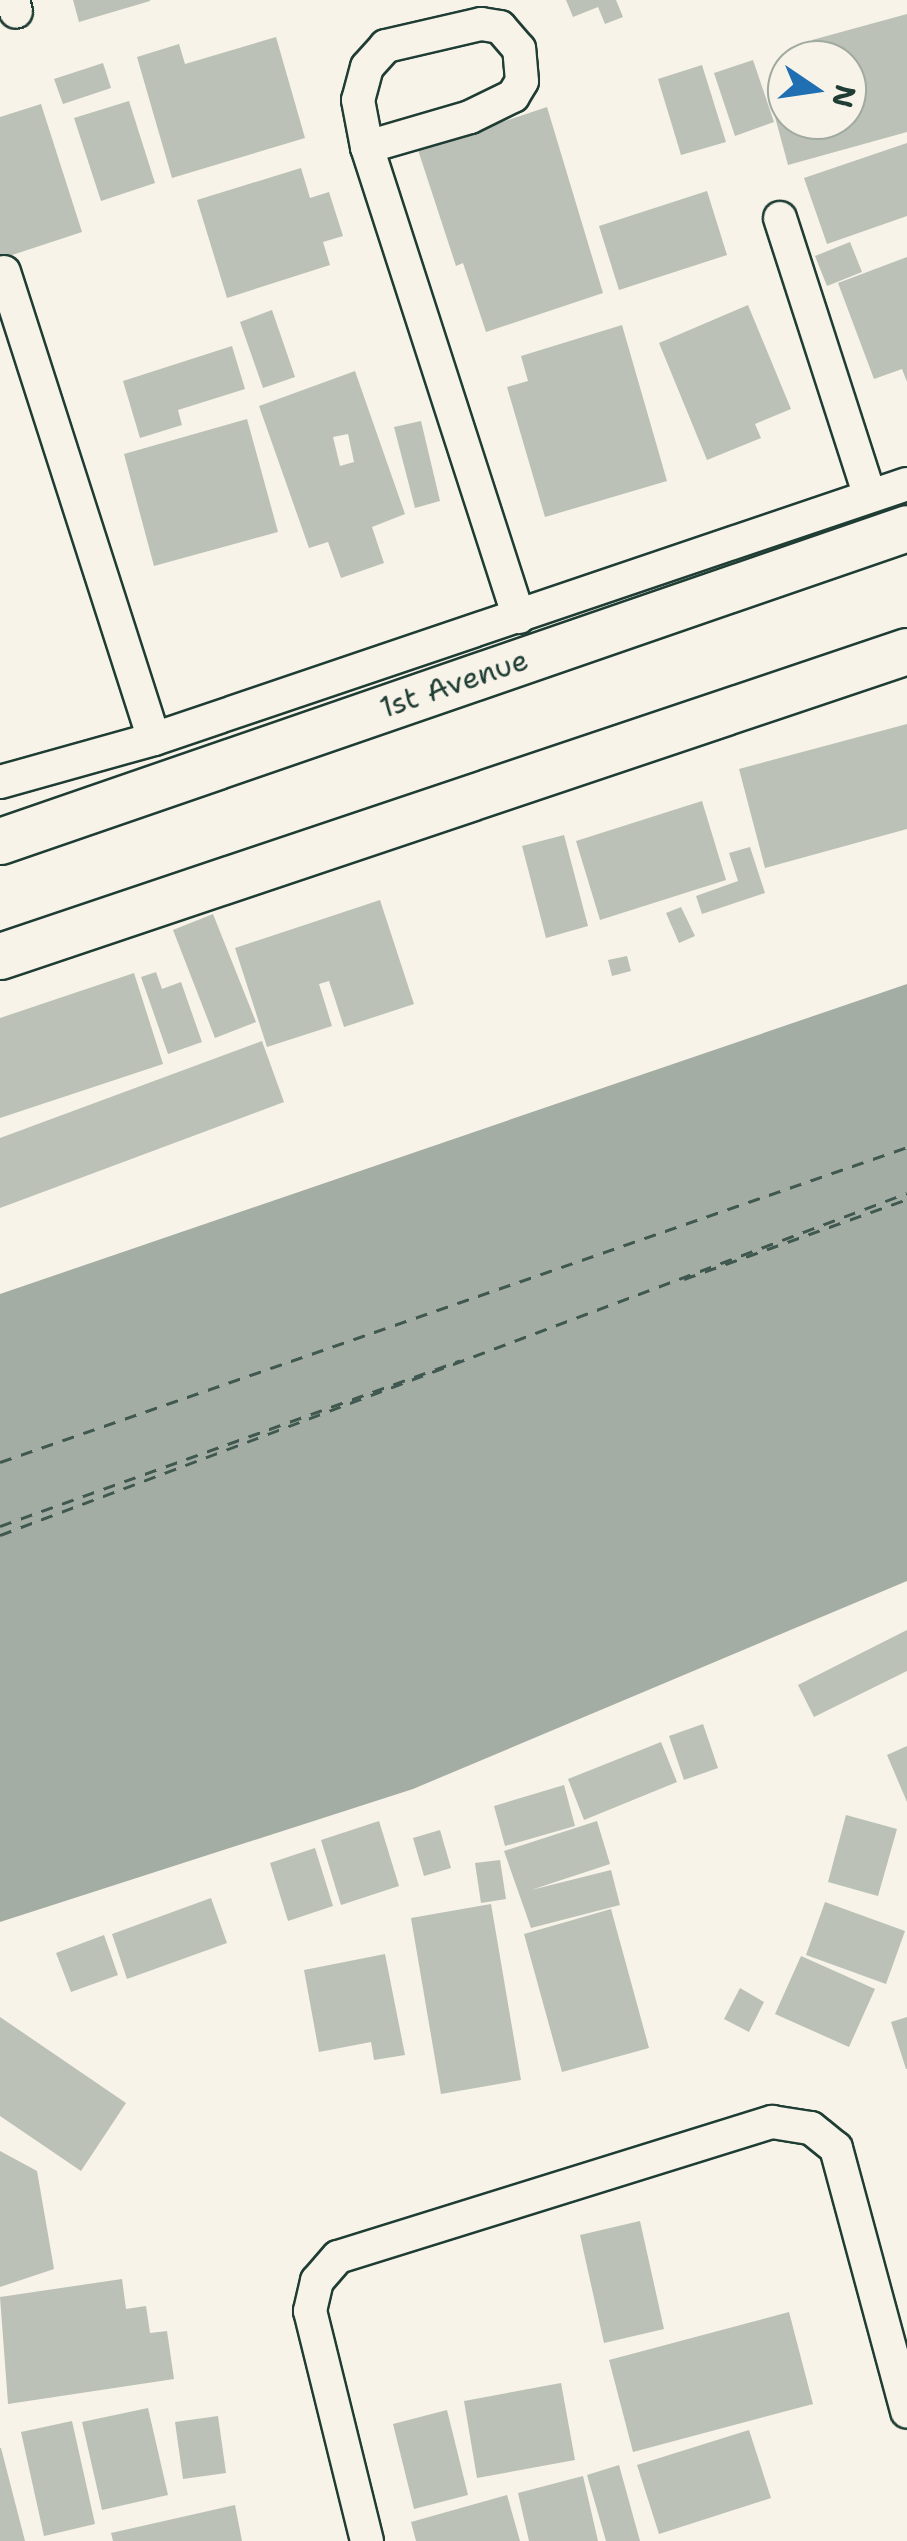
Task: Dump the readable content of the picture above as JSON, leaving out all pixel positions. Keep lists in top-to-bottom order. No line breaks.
{"streets":{"main road":["1st Avenue"]},"north":"right"}
